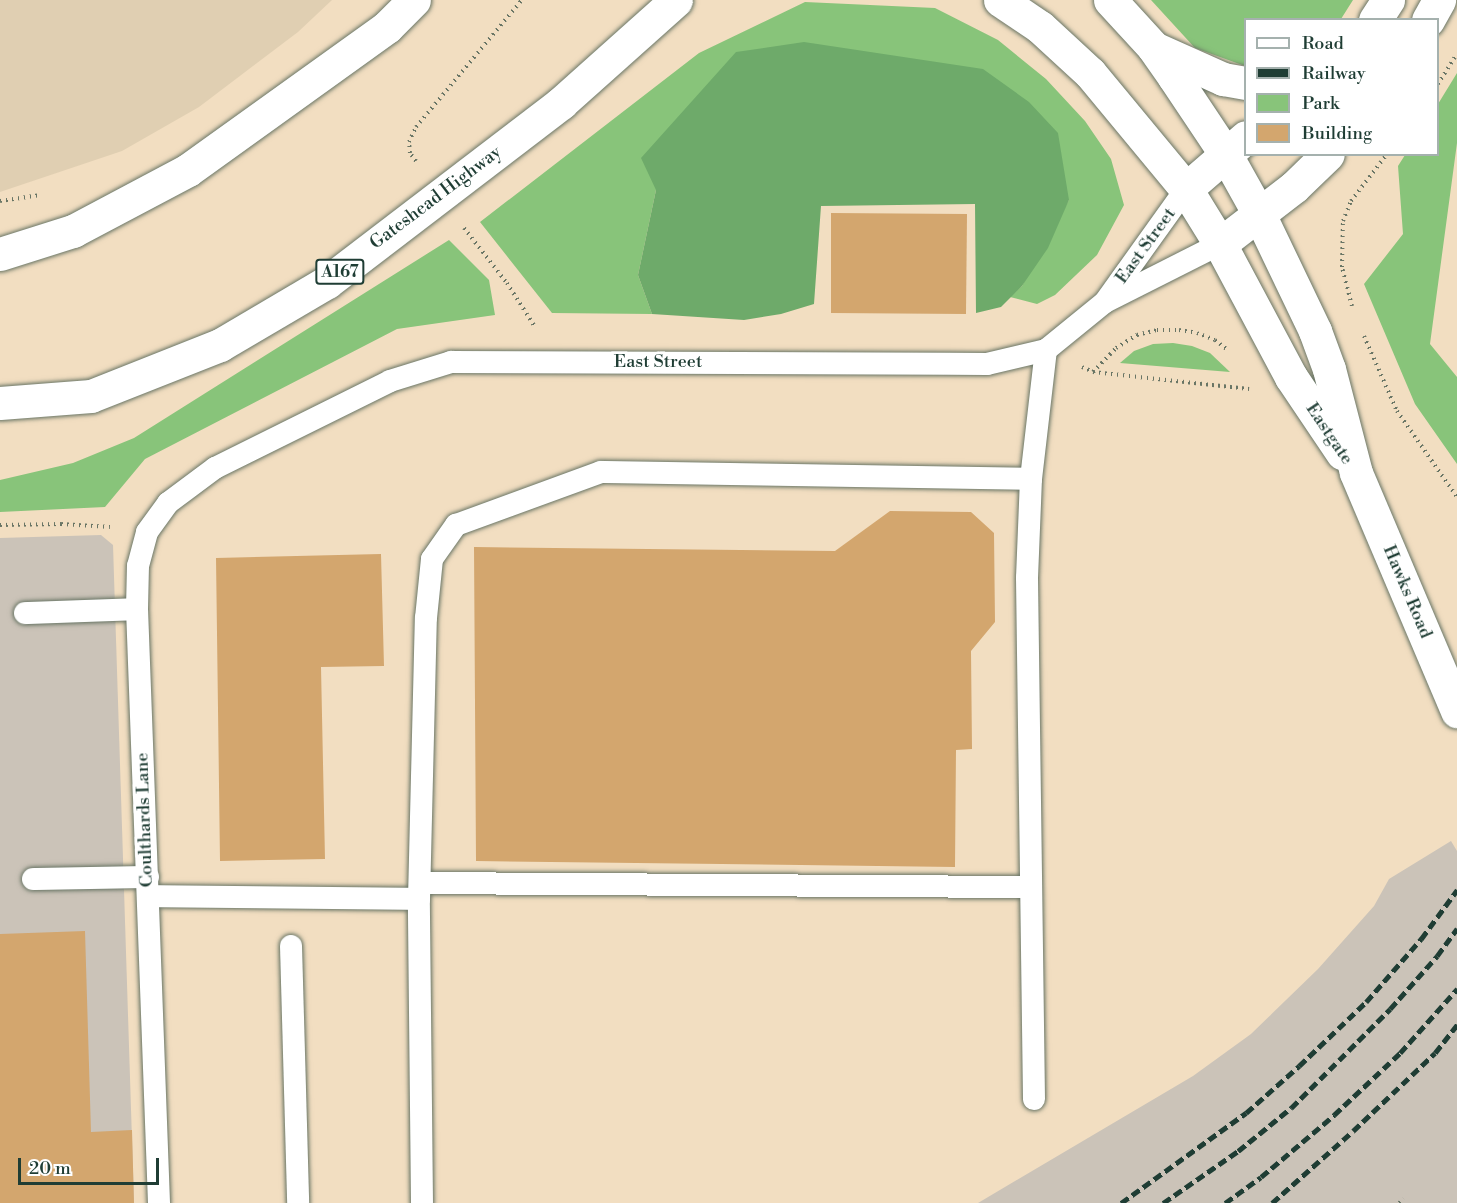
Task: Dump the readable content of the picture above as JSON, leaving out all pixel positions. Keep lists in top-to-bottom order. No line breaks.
{"streets":{"main road":["Gateshead Highway","A167","Eastgate","Hawks Road"],"lane":["East Street","Coulthards Lane"]},"crossings":[["East Street","Eastgate"],["East Street","Coulthards Lane"],["Eastgate","Hawks Road"]],"legend":["Road","Railway","Park","Building"],"scale_bar":"20 m"}
